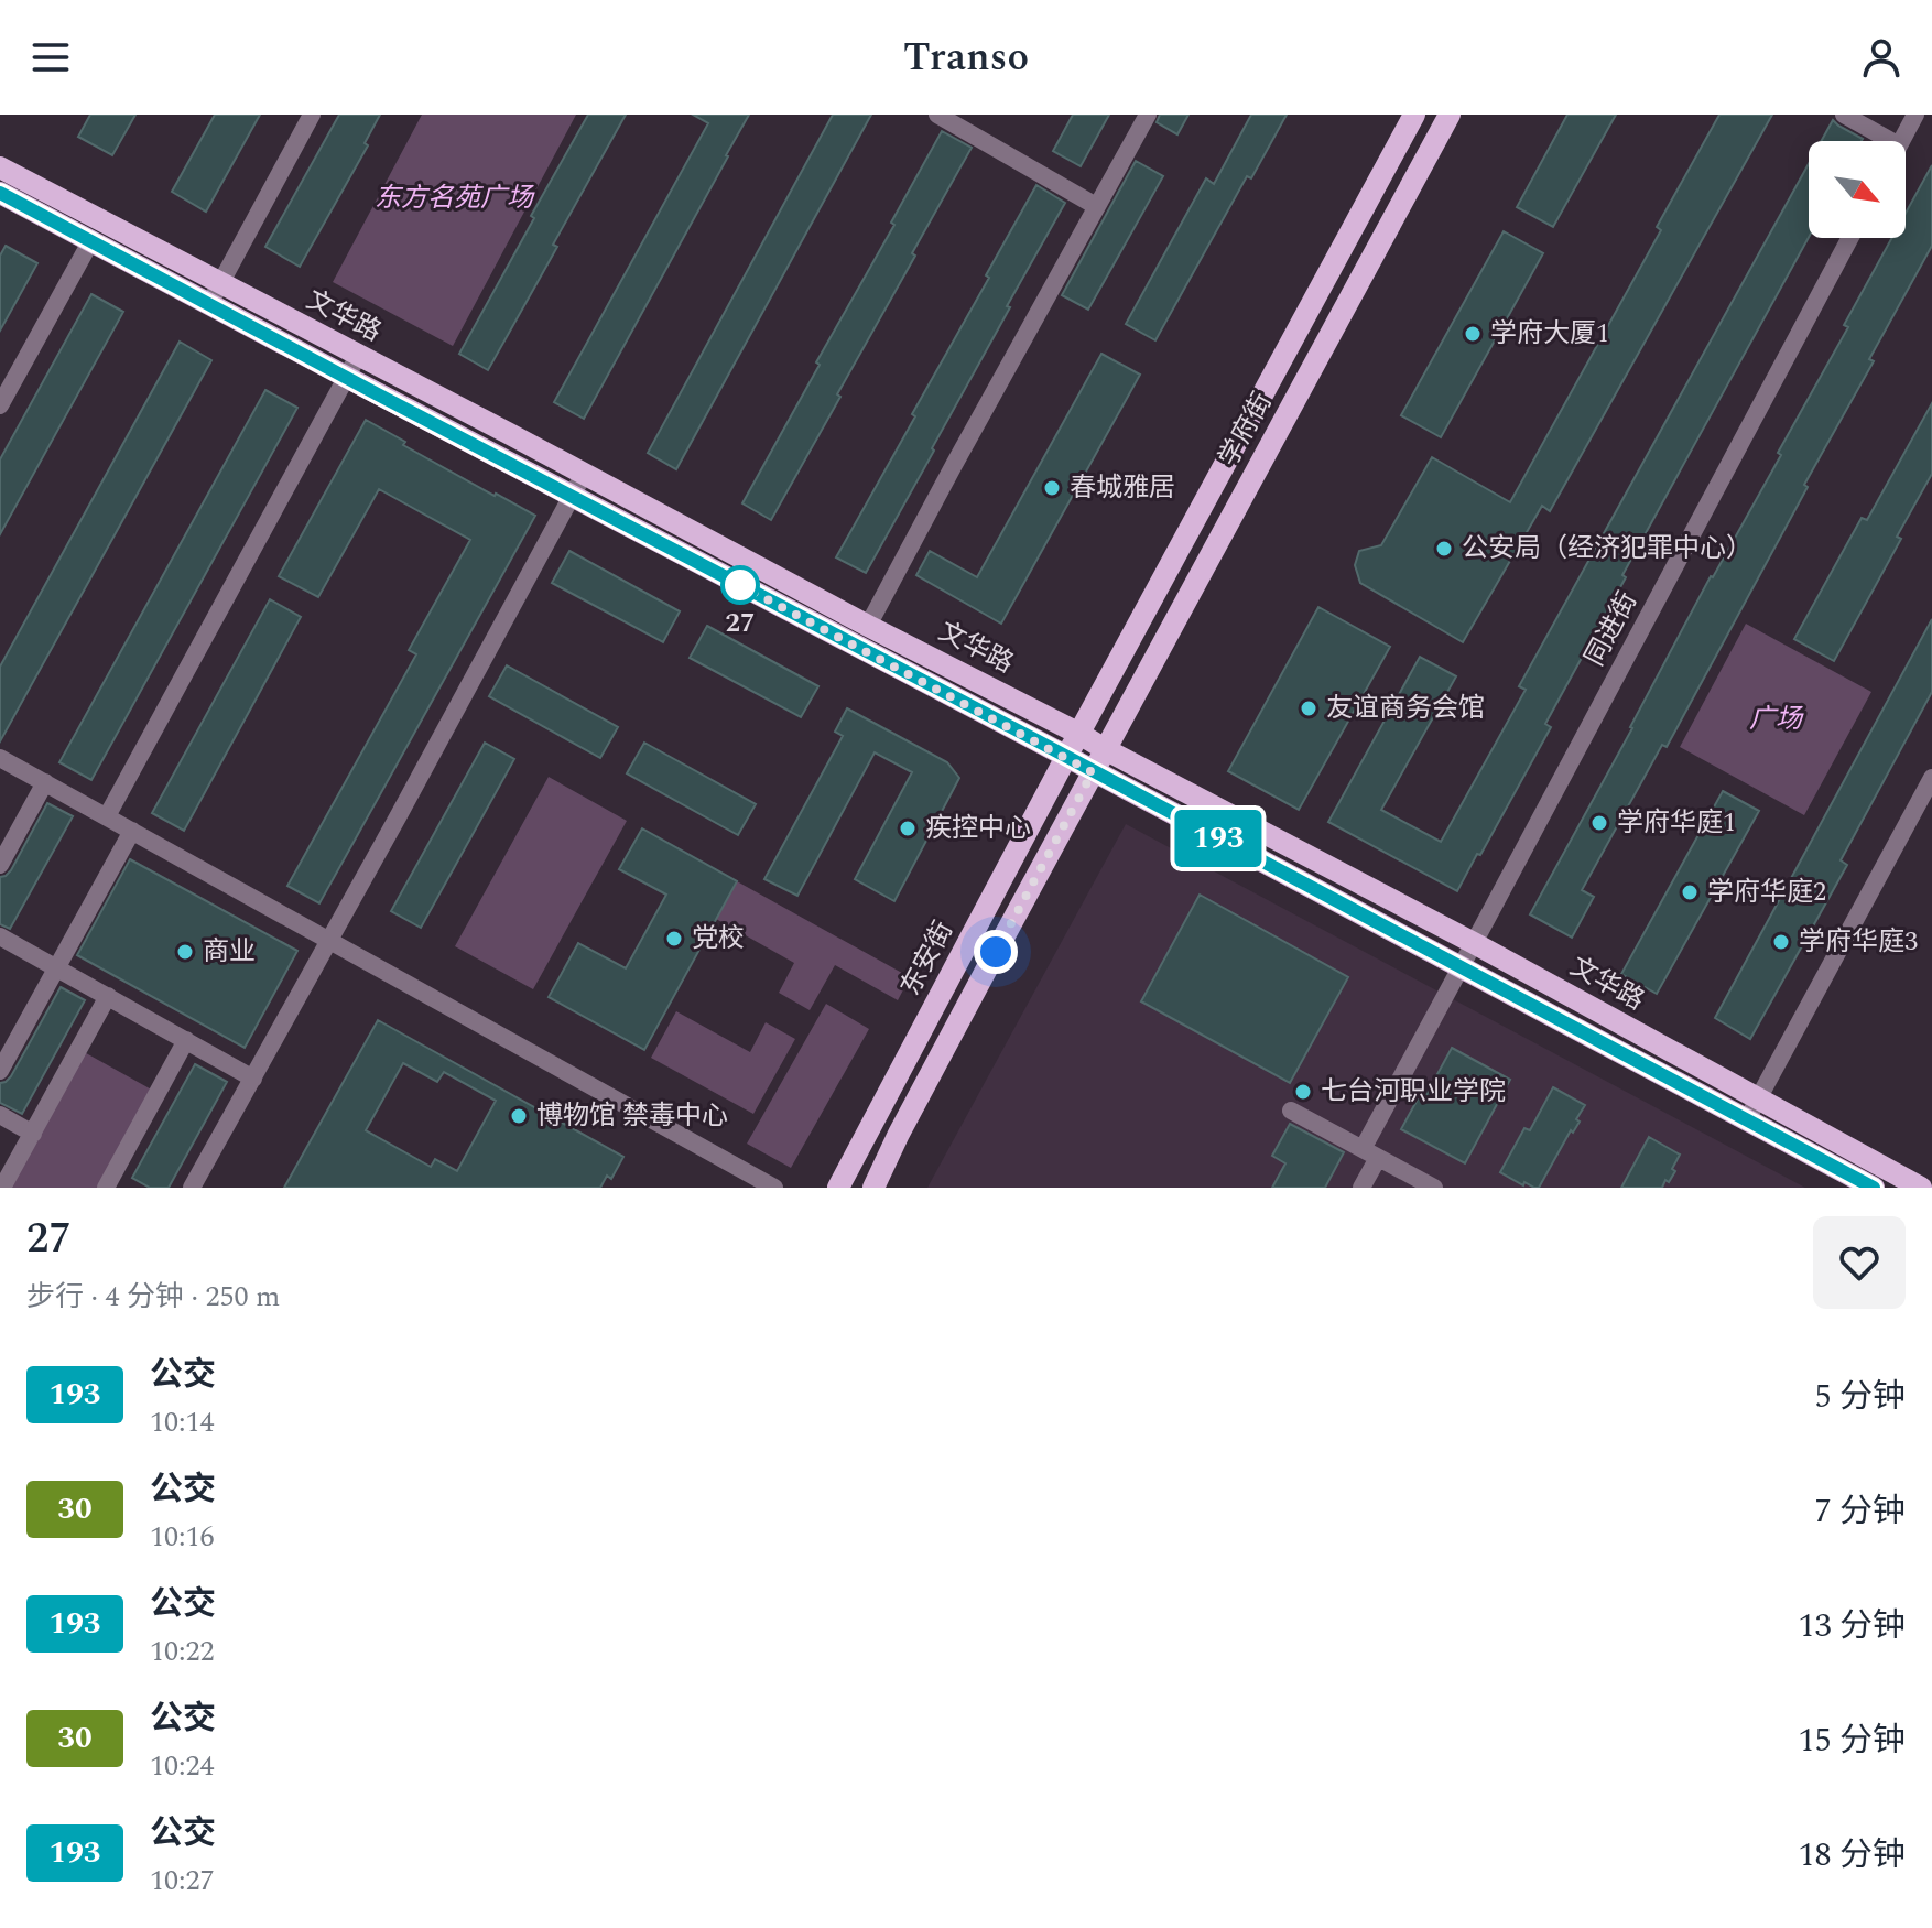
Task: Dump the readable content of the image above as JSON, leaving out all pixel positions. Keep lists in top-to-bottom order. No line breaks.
{"streets":{"main road":["文华路","学府街","东安街"],"street":["同进街"]},"crossings":[["文华路","学府街"],["文华路","同进街"],["文华路","东安街"],["学府街","东安街"]],"parks":["东方名苑广场","广场"],"places":["学府大厦1","春城雅居","公安局（经济犯罪中心）","27","友谊商务会馆","学府华庭1","疾控中心","学府华庭2","党校","学府华庭3","商业","七台河职业学院","博物馆 禁毒中心"],"lines":["bus line 193"],"north":"bottom right","page":{"header":"Transo","on_map":"193","heading":["27","步行 · 4 分钟 · 250 m"],"list":[{"mark":"193","name":"公交","note":"10:14","value":"5 分钟"},{"mark":"30","name":"公交","note":"10:16","value":"7 分钟"},{"mark":"193","name":"公交","note":"10:22","value":"13 分钟"},{"mark":"30","name":"公交","note":"10:24","value":"15 分钟"},{"mark":"193","name":"公交","note":"10:27","value":"18 分钟"}]}}
